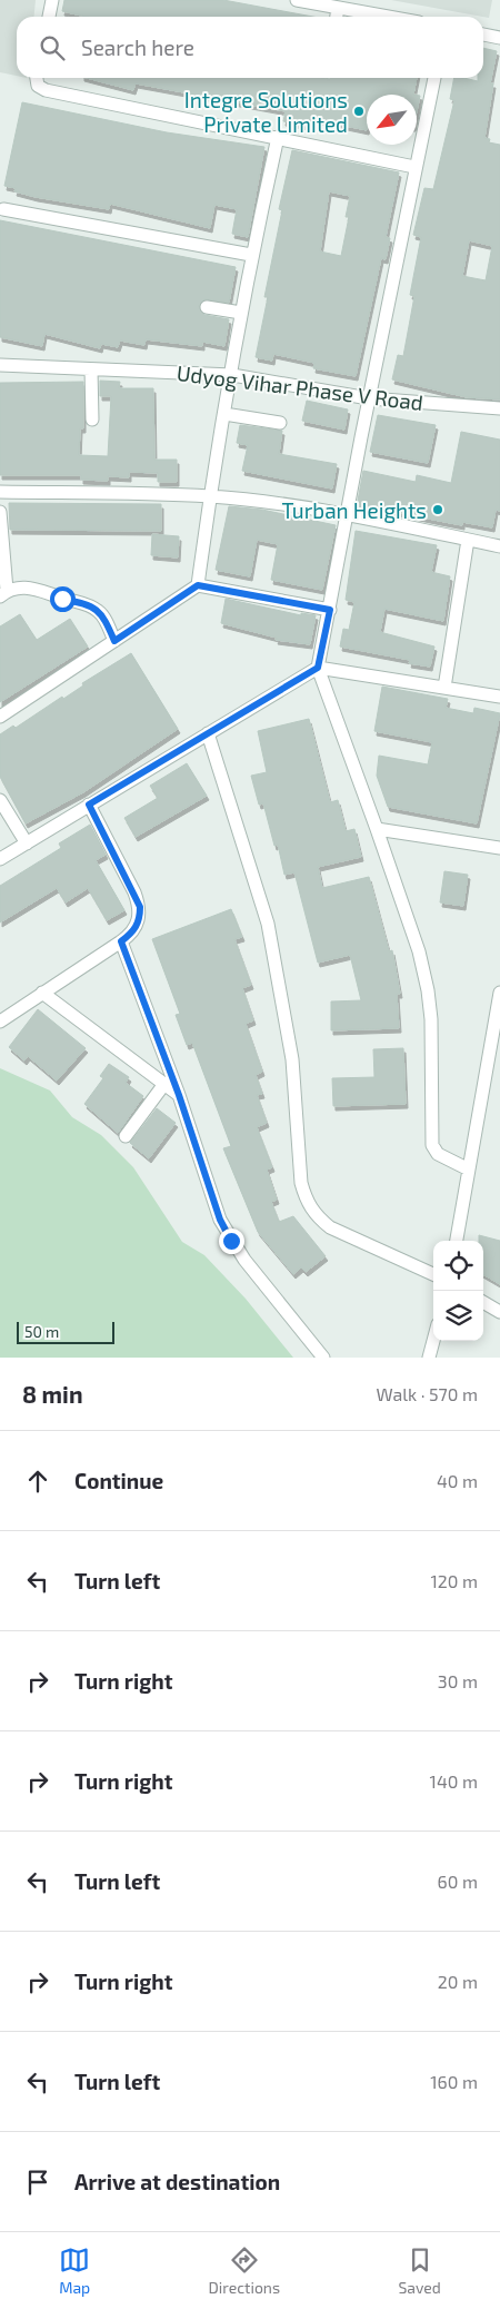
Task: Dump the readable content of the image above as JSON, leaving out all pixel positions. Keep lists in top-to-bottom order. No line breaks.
{"streets":{"street":["Udyog Vihar Phase V Road"]},"places":["Integre Solutions Private Limited","Turban Heights"],"scale_bar":"50 m","north":"bottom left","page":{"search":"Search here","scale":"50 m","heading":["8 min","Walk · 570 m"],"list":[["Continue","40 m"],["Turn left","120 m"],["Turn right","30 m"],["Turn right","140 m"],["Turn left","60 m"],["Turn right","20 m"],["Turn left","160 m"],"Arrive at destination"],"nav":["Map","Directions","Saved"]}}
